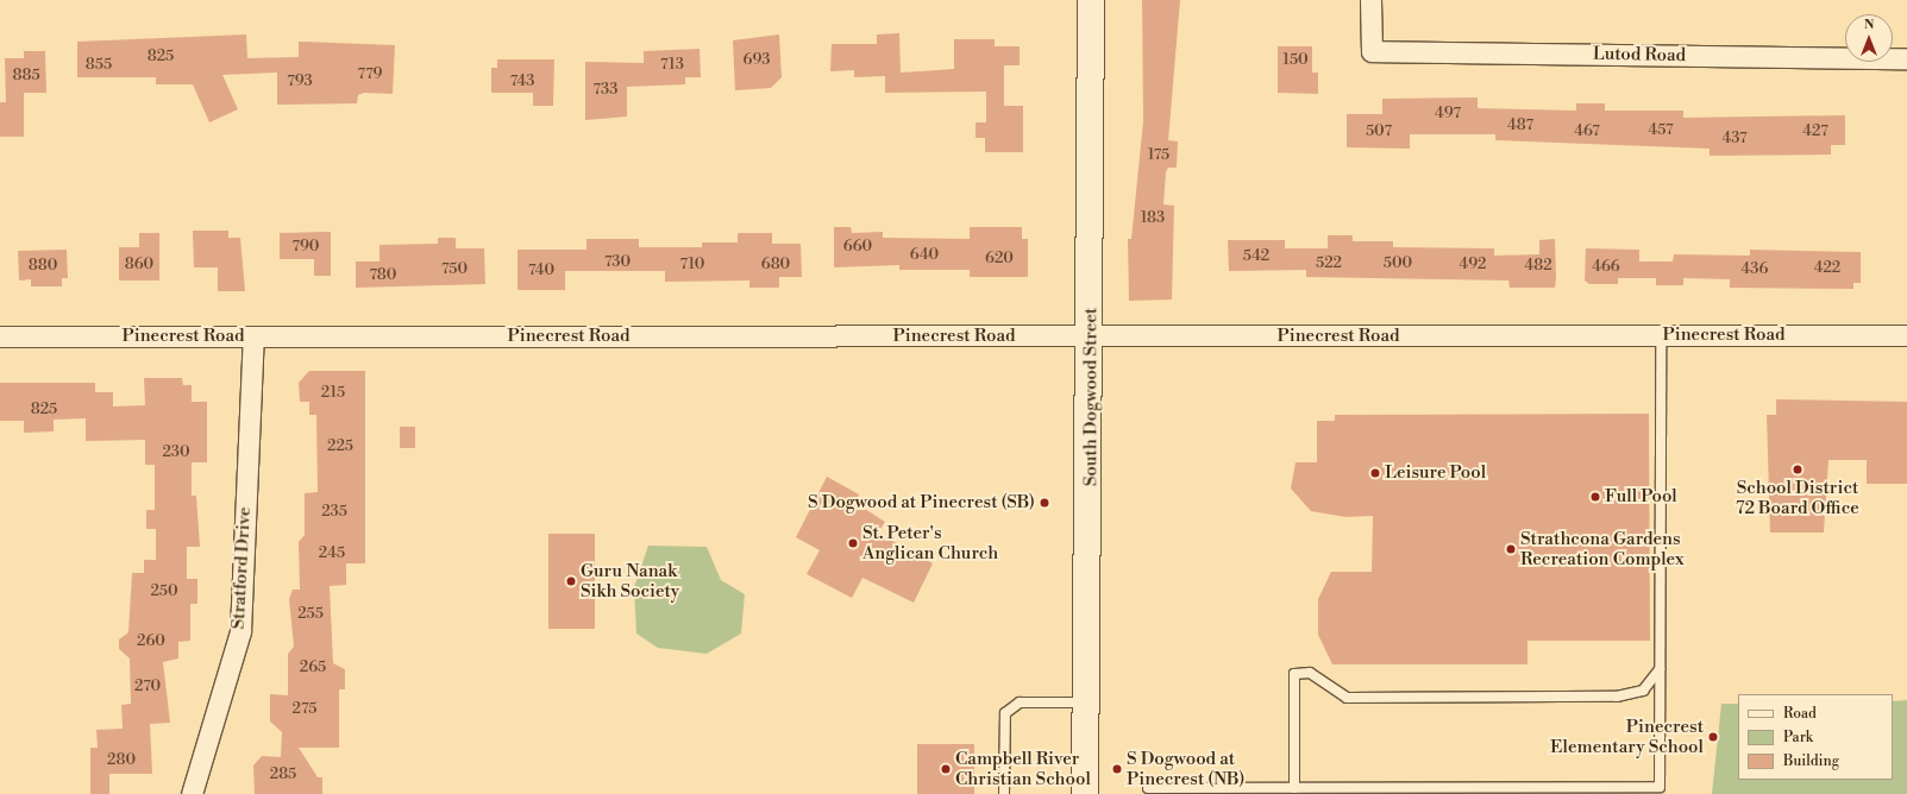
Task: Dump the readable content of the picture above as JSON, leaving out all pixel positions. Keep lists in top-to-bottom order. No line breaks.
{"streets":{"main road":["South Dogwood Street"],"street":["Lutod Road","Pinecrest Road","Stratford Drive"]},"crossings":[["Pinecrest Road","South Dogwood Street"],["Pinecrest Road","Stratford Drive"]],"places":["School District 72 Board Office","Leisure Pool","Full Pool","S Dogwood at Pinecrest (SB)","St. Peter's Anglican Church","Strathcona Gardens Recreation Complex","Guru Nanak Sikh Society","Pinecrest Elementary School","Campbell River Christian School","S Dogwood at Pinecrest (NB)"],"house_numbers":["825","693","150","855","713","779","885","793","743","733","497","487","457","507","467","427","437","175","183","790","660","640","542","620","730","522","500","860","710","680","492","880","482","466","422","750","436","740","780","215","825","225","230","235","245","250","255","260","265","270","275","280","285"],"legend":["Road","Park","Building"],"north":"top"}
